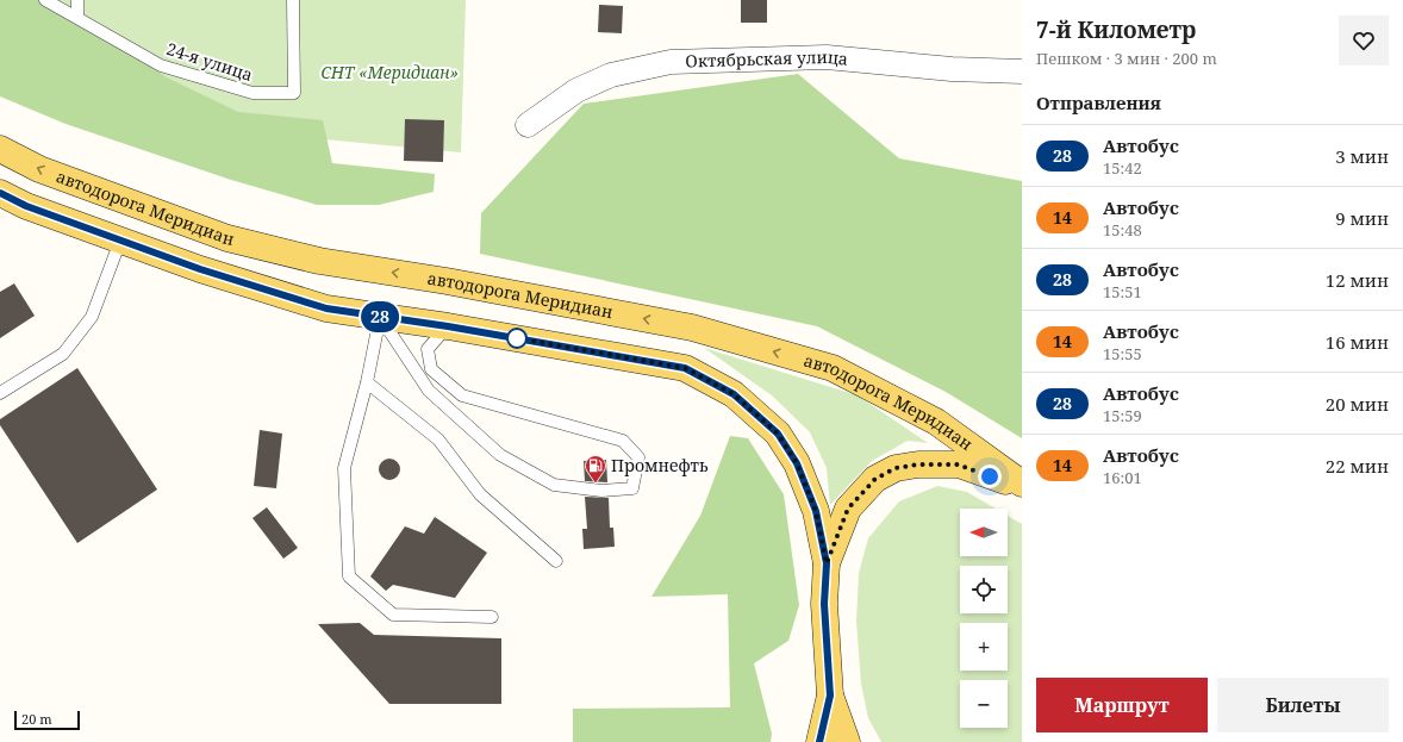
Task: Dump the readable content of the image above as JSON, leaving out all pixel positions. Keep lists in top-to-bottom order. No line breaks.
{"streets":{"main road":["автодорога Меридиан"],"street":["Октябрьская улица"],"lane":["24-я улица"]},"parks":["СНТ «Меридиан»"],"places":{"fuel station":["Промнефть"]},"lines":["bus line 28"],"scale_bar":"20 m","north":"left","page":{"on_map":"28","heading":[["7-й Километр","Пешком · 3 мин · 200 m"],"Отправления"],"list":[{"mark":"28","name":"Автобус","note":"15:42","value":"3 мин"},{"mark":"14","name":"Автобус","note":"15:48","value":"9 мин"},{"mark":"28","name":"Автобус","note":"15:51","value":"12 мин"},{"mark":"14","name":"Автобус","note":"15:55","value":"16 мин"},{"mark":"28","name":"Автобус","note":"15:59","value":"20 мин"},{"mark":"14","name":"Автобус","note":"16:01","value":"22 мин"}],"map_buttons":["+","−"],"buttons":["Маршрут","Билеты"],"scale":"20 m"}}
